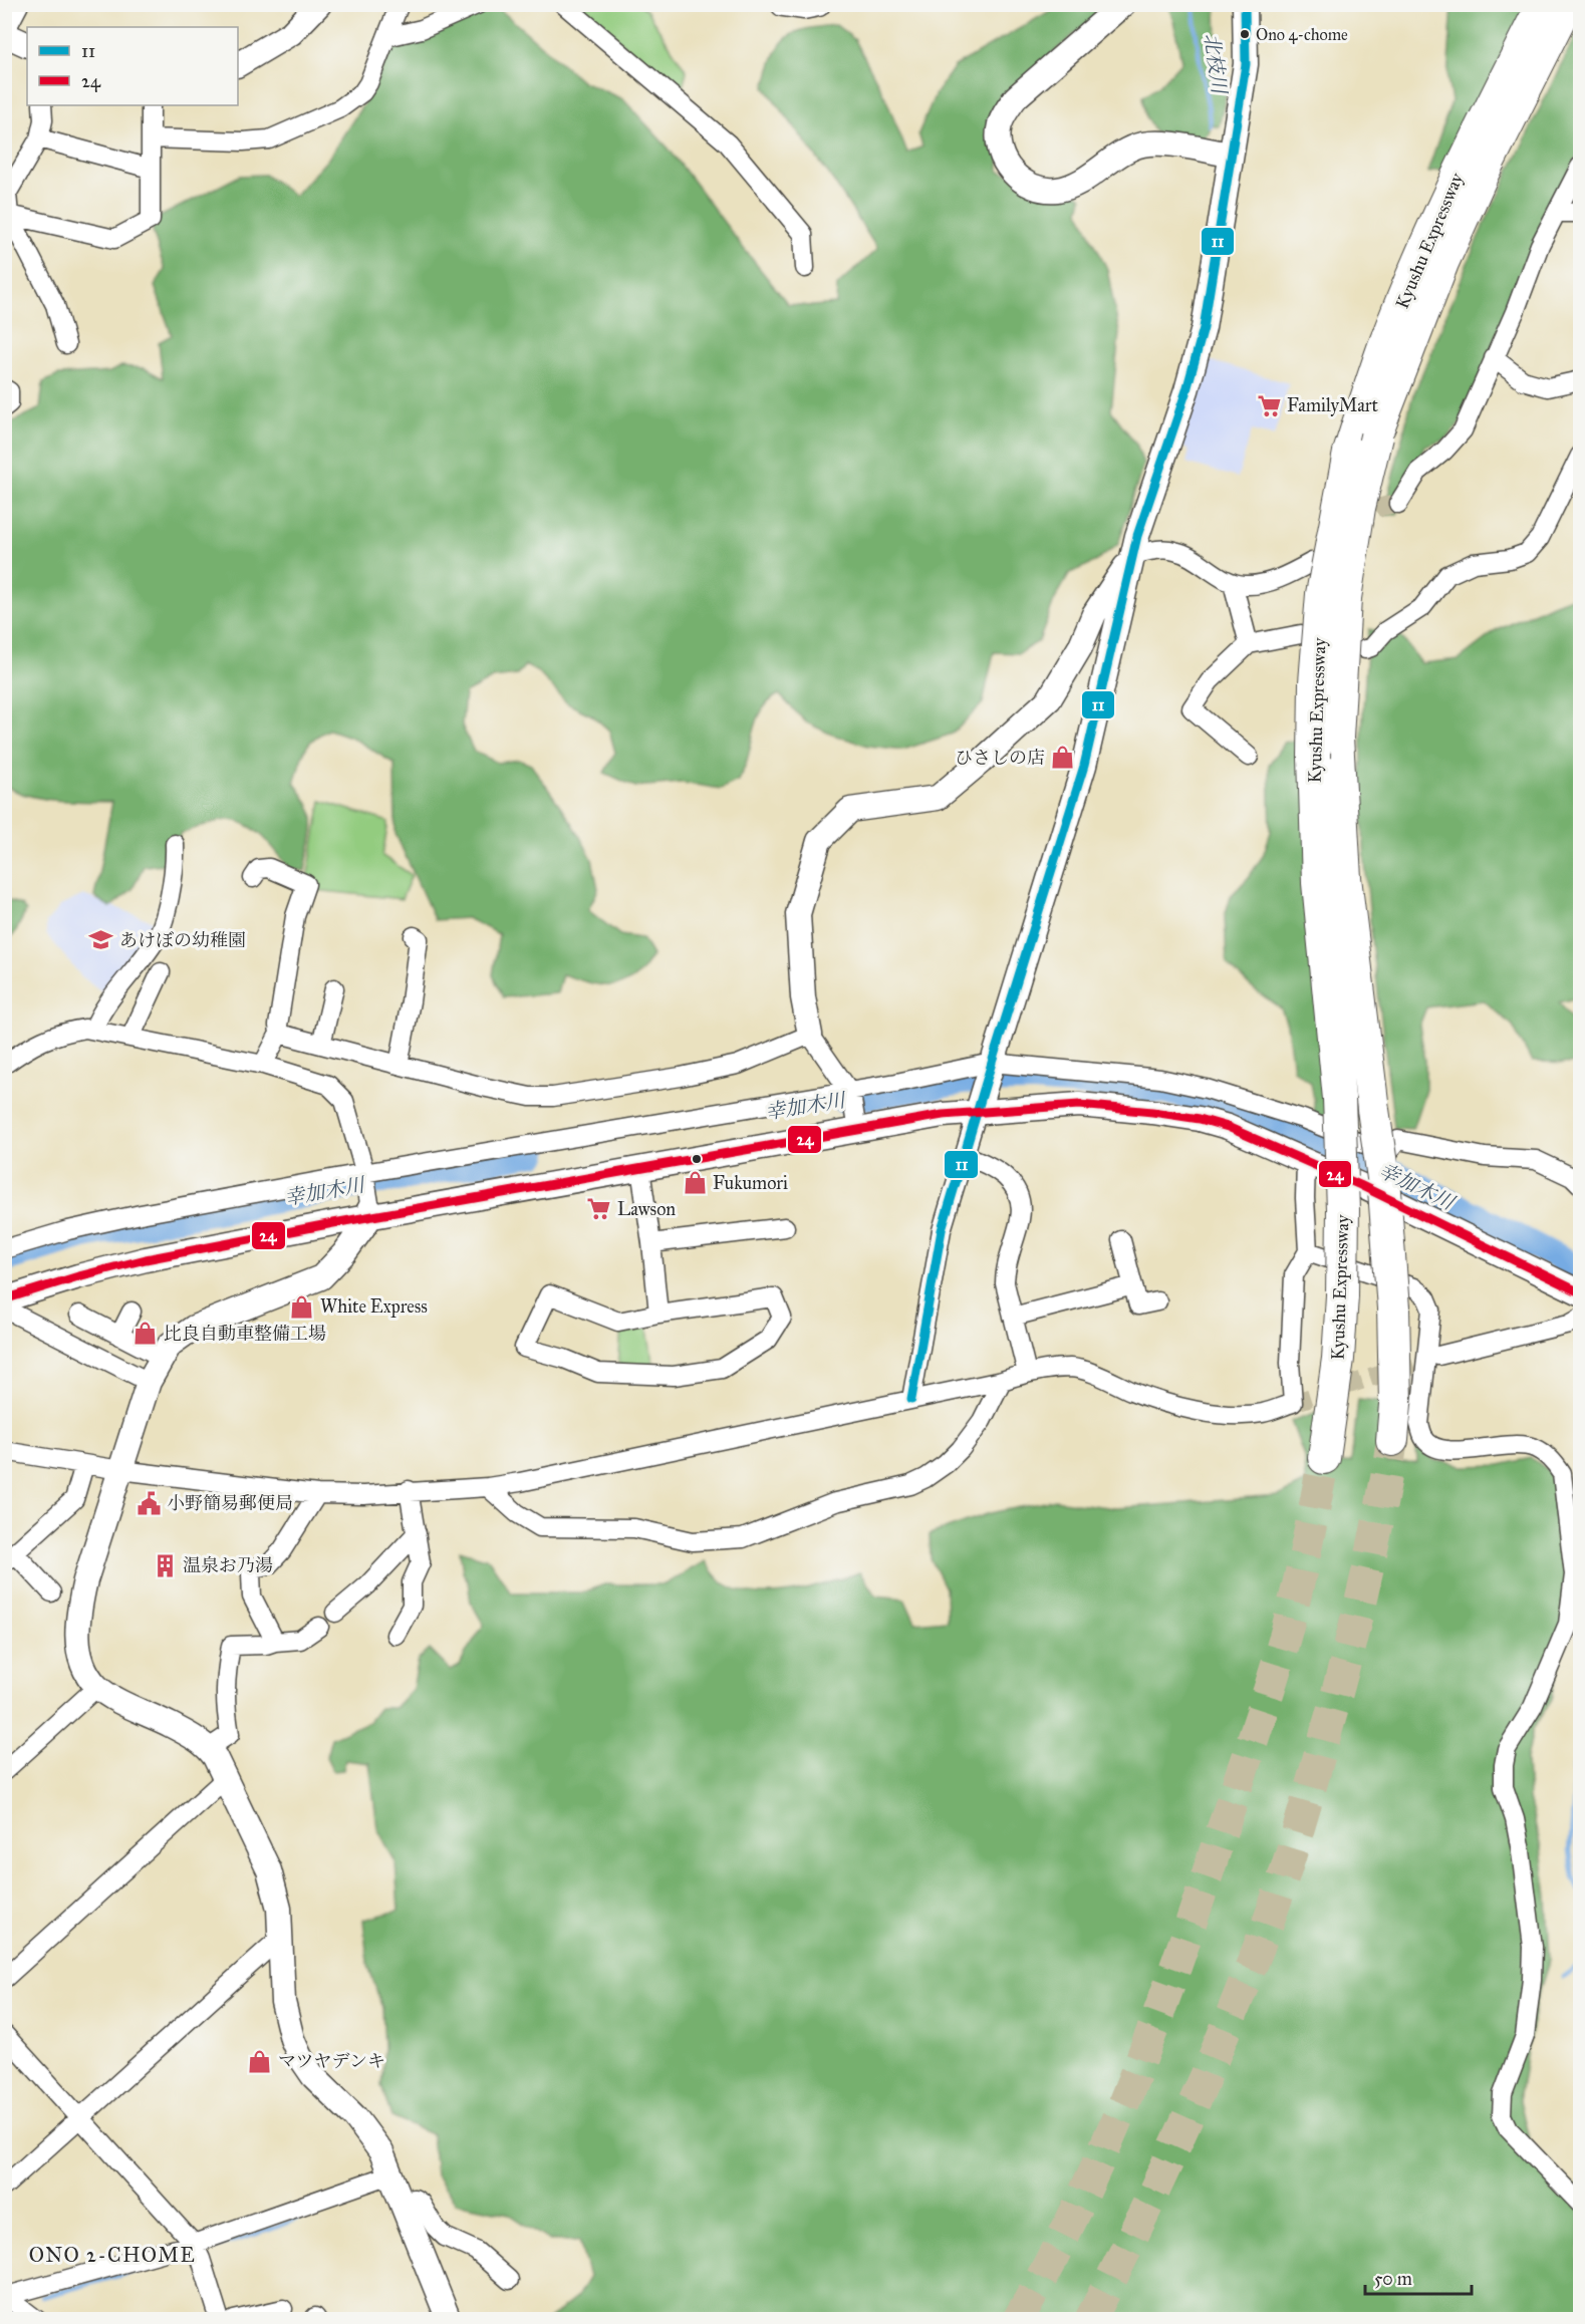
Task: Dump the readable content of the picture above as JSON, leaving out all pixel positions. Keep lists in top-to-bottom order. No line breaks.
{"streets":{"highway":["Kyushu Expressway"]},"districts":["ONO 2-CHOME"],"water":["北枝川","幸加木川"],"places":{"other":["Ono 4-chome"],"supermarket":["FamilyMart","Lawson"],"shop":["ひさしの店","Fukumori","White Express","比良自動車整備工場","マツヤデンキ"],"school or university":["あけぼの幼稚園"],"public building":["小野簡易郵便局"],"building":["温泉お乃湯"]},"lines":["transit line 11","transit line 24"],"legend":["11","24"],"scale_bar":"50 m"}
